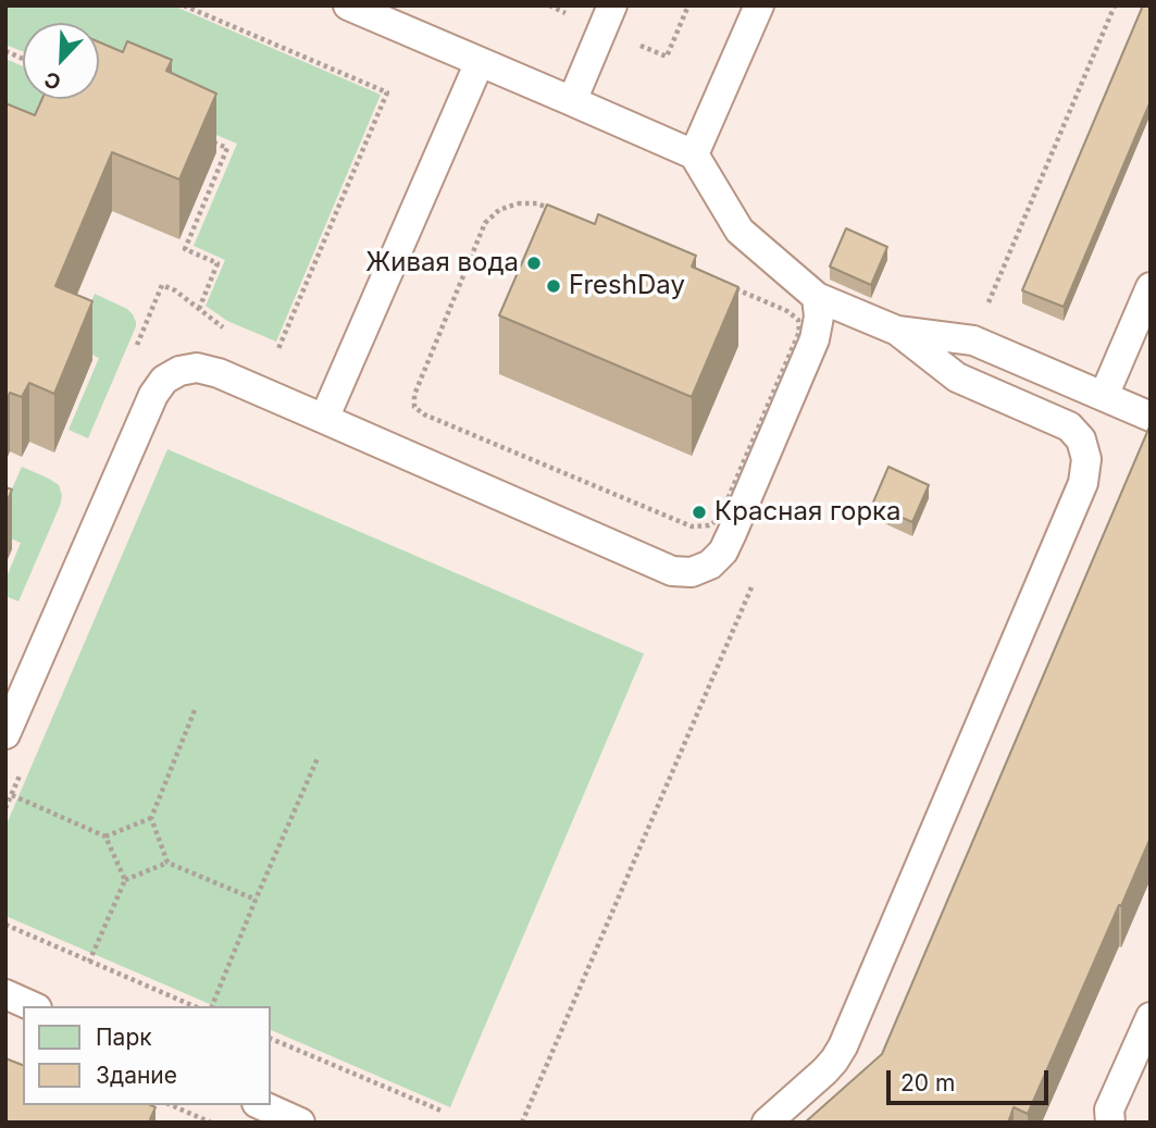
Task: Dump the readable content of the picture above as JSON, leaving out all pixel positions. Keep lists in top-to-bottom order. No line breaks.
{"places":["Живая вода","FreshDay","Красная горка"],"legend":["Парк","Здание"],"scale_bar":"20 m","north":"bottom left"}
